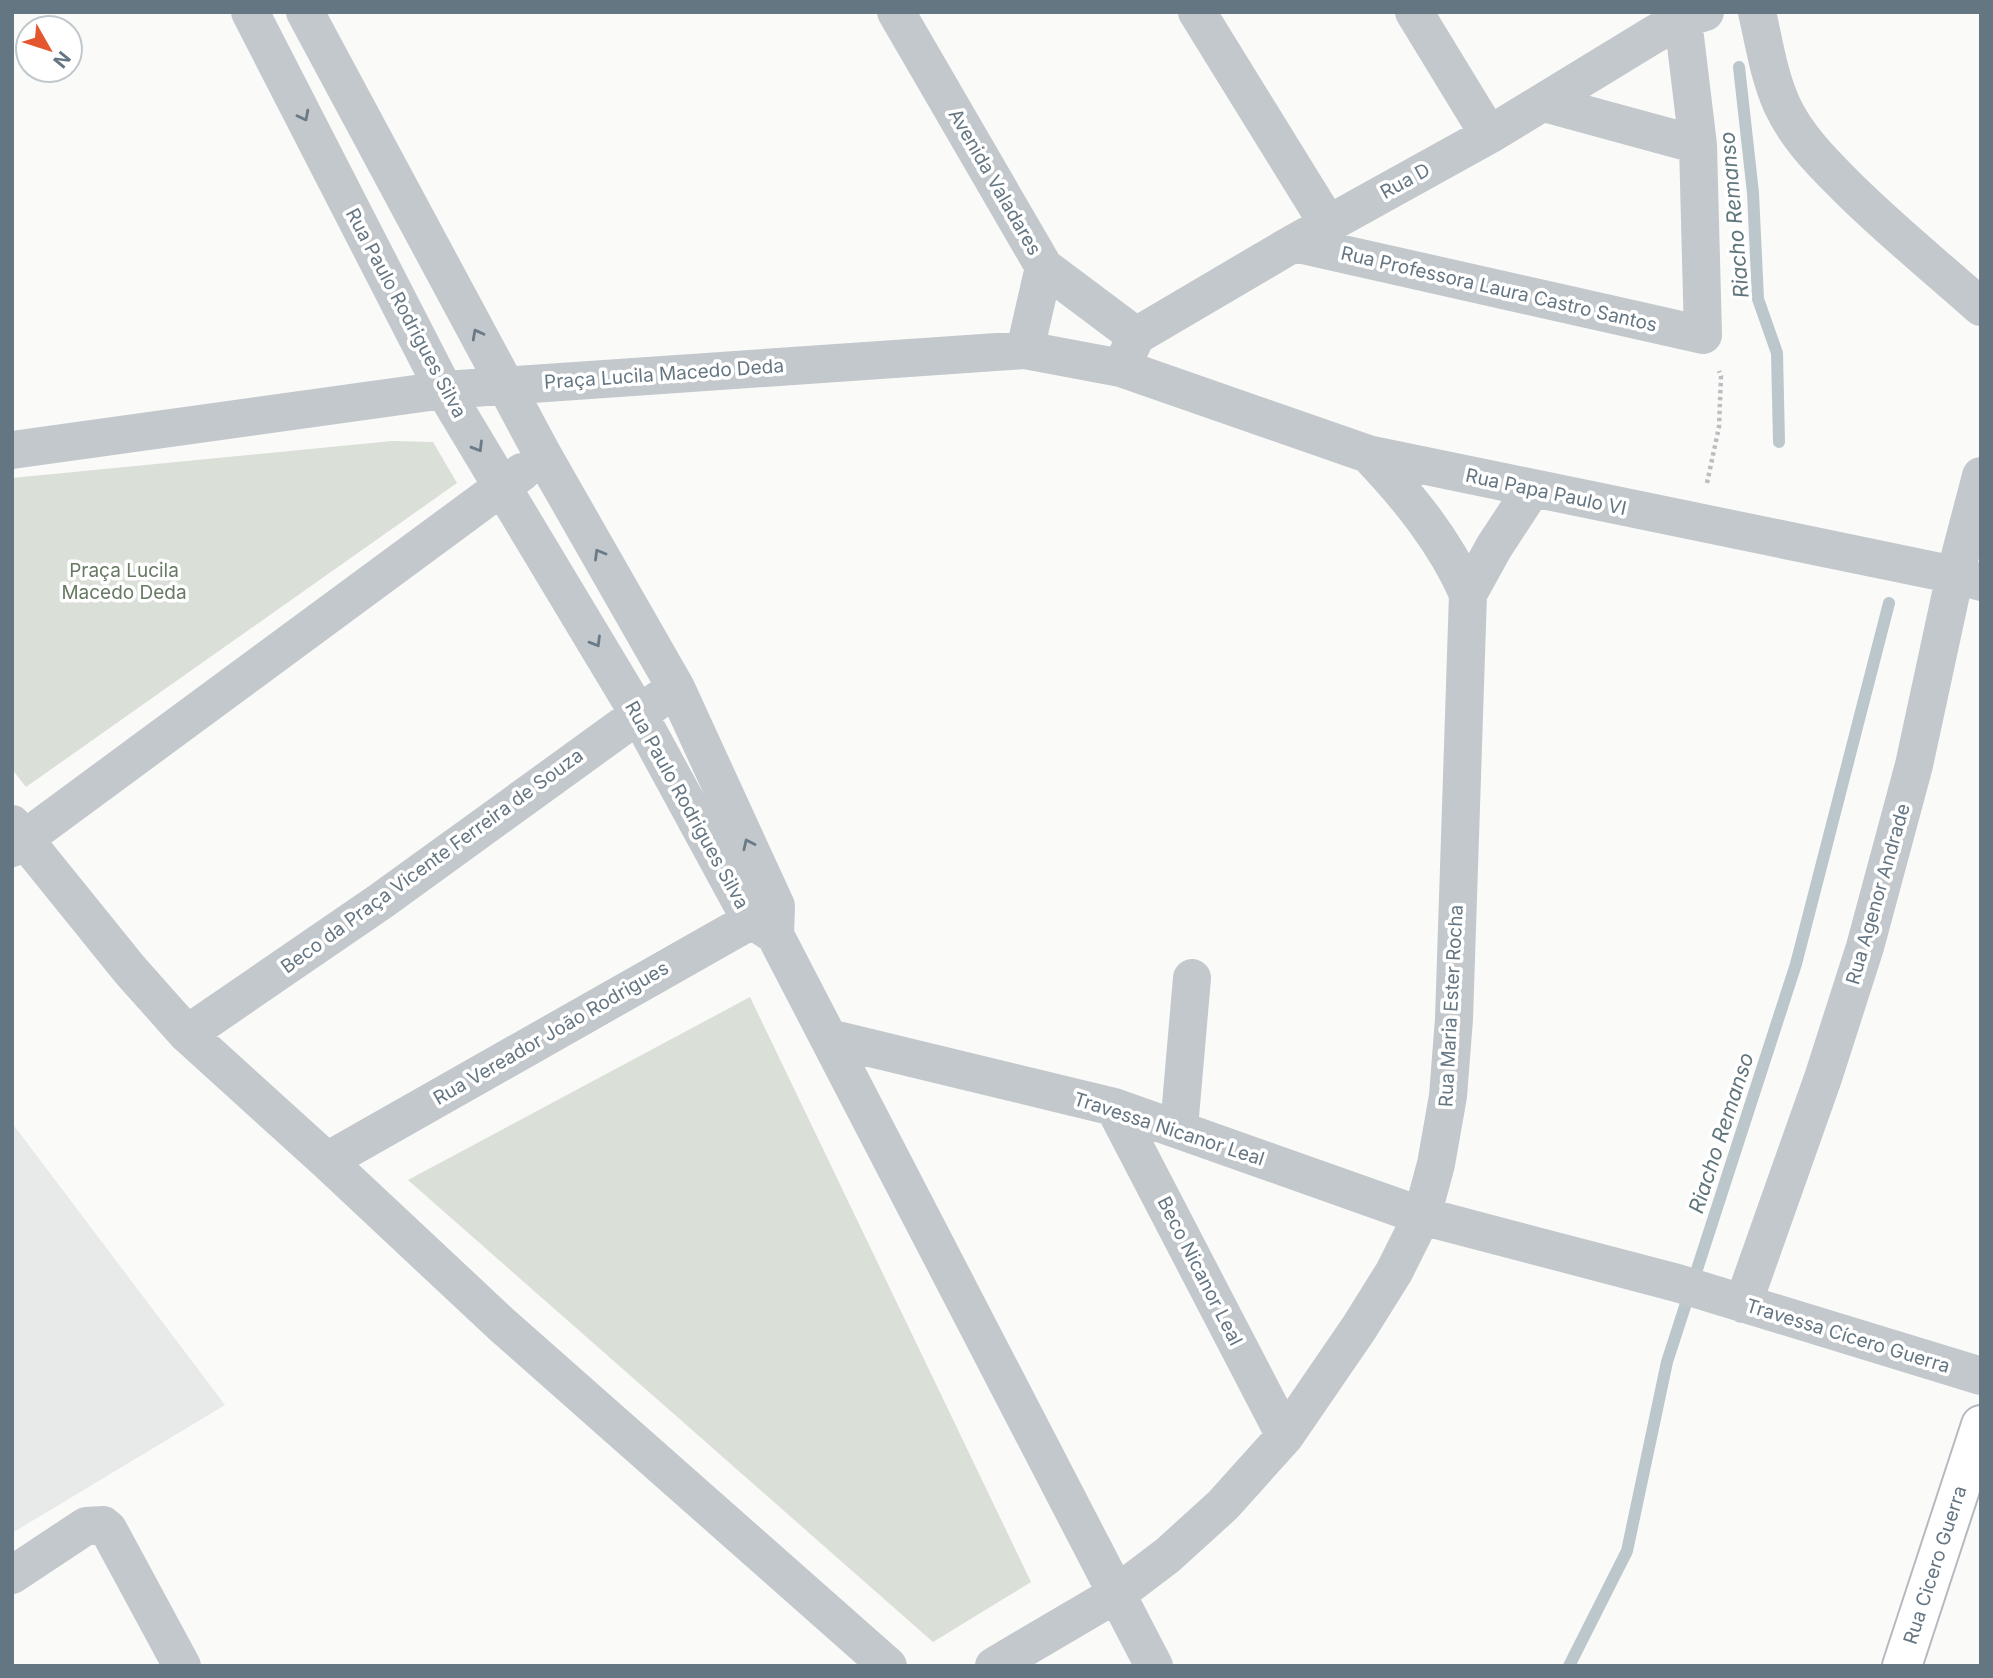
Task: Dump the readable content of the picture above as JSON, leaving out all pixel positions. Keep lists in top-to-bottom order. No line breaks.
{"streets":{"main road":["Rua Cicero Guerra"],"street":["Rua D","Avenida Valadares","Rua Professora Laura Castro Santos","Rua Paulo Rodrigues Silva","Praça Lucila Macedo Deda","Rua Papa Paulo VI","Beco da Praça Vicente Ferreira de Souza","Rua Agenor Andrade","Rua Maria Ester Rocha","Rua Vereador João Rodrigues","Travessa Nicanor Leal","Beco Nicanor Leal","Travessa Cícero Guerra"]},"crossings":[["Rua D","Rua Professora Laura Castro Santos"],["Rua D","Rua Papa Paulo VI"],["Avenida Valadares","Praça Lucila Macedo Deda"],["Rua Paulo Rodrigues Silva","Praça Lucila Macedo Deda"],["Rua Paulo Rodrigues Silva","Beco da Praça Vicente Ferreira de Souza"],["Rua Paulo Rodrigues Silva","Rua Vereador João Rodrigues"],["Rua Papa Paulo VI","Rua Agenor Andrade"],["Rua Papa Paulo VI","Rua Maria Ester Rocha"],["Rua Agenor Andrade","Travessa Cícero Guerra"],["Rua Maria Ester Rocha","Travessa Nicanor Leal"],["Rua Maria Ester Rocha","Beco Nicanor Leal"],["Travessa Nicanor Leal","Beco Nicanor Leal"],["Travessa Nicanor Leal","Travessa Cícero Guerra"]],"water":["Riacho Remanso"],"parks":["Praça Lucila Macedo Deda"],"north":"bottom right"}
